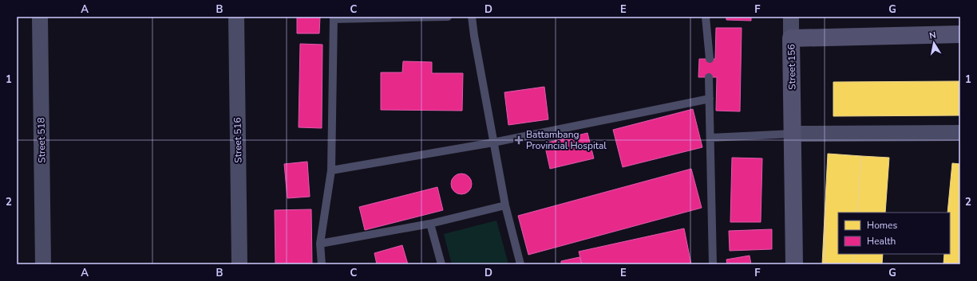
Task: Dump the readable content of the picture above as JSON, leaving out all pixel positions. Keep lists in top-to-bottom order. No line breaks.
{"streets":{"street":["Street 156","Street 518","Street 516"]},"places":{"health":["Battambang Provincial Hospital"]},"legend":["Homes","Health"],"north":"top","grid":{"columns":["A","B","C","D","E","F","G"],"rows":["1","2"]}}
